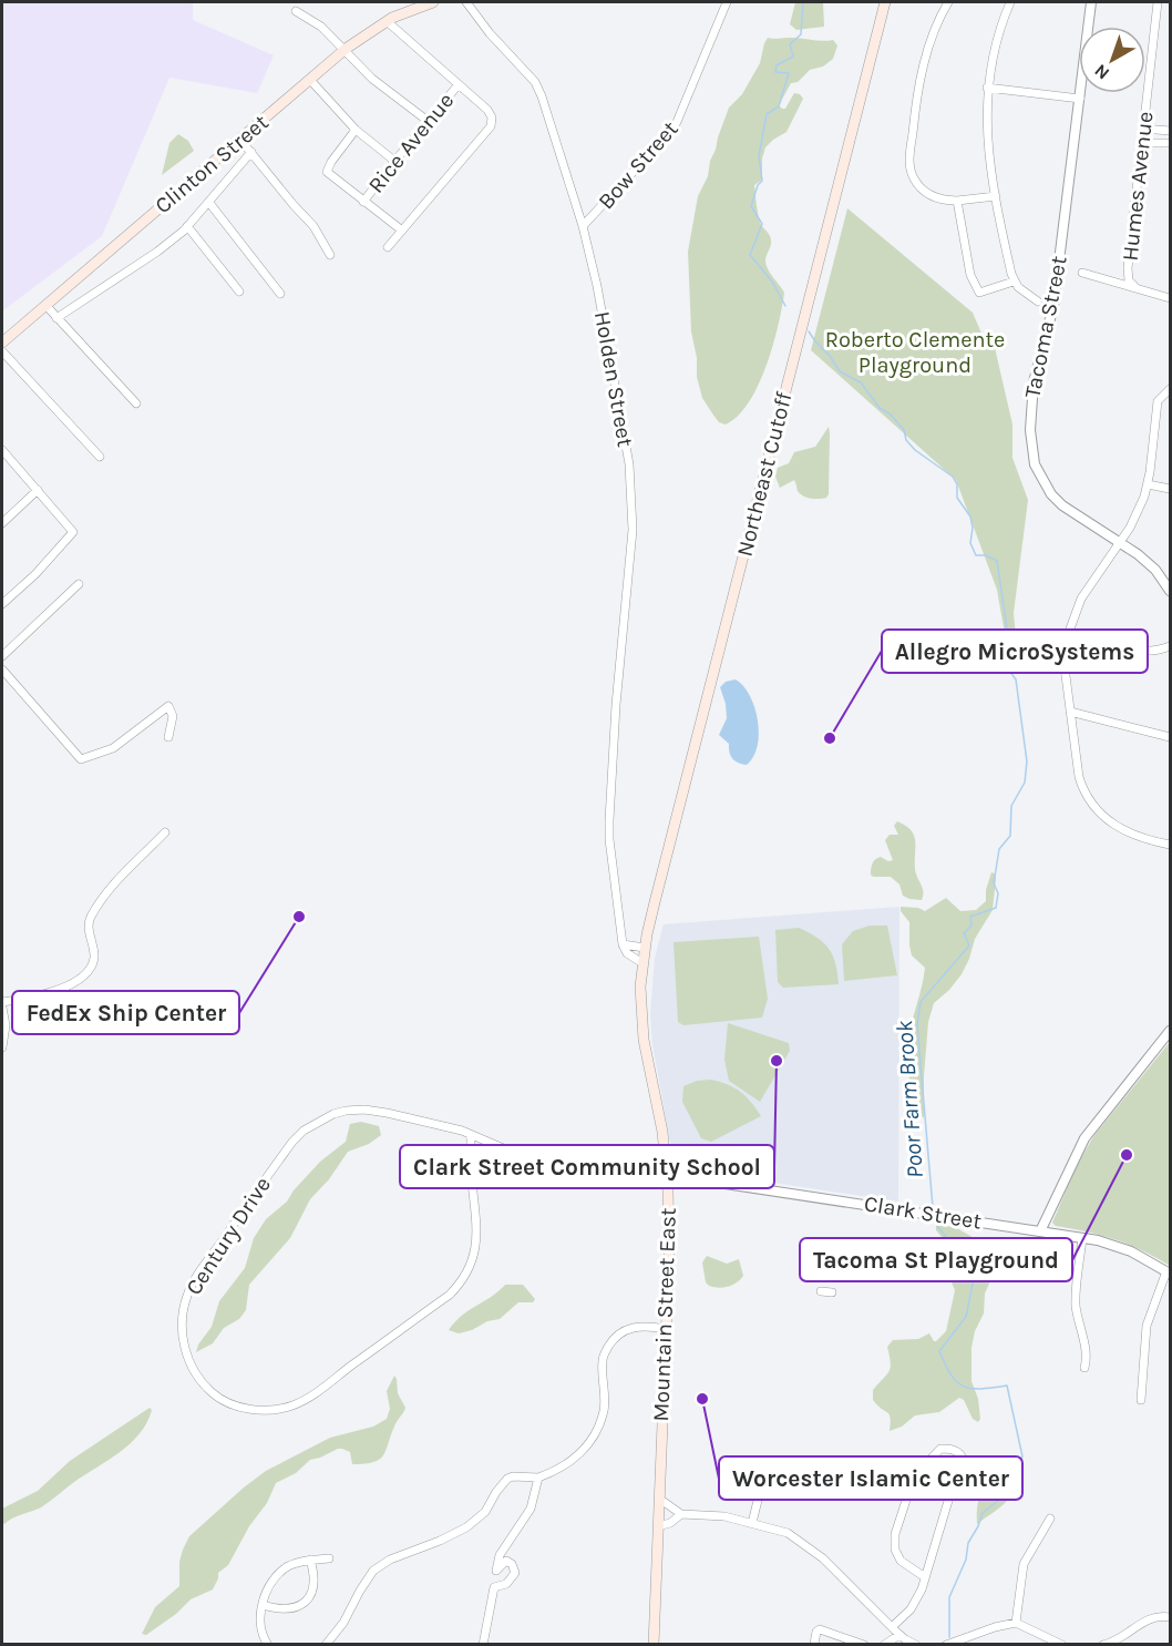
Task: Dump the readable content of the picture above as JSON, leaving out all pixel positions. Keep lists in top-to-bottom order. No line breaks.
{"streets":{"main road":["Clinton Street","Northeast Cutoff","Mountain Street East"],"street":["Rice Avenue","Bow Street","Humes Avenue","Tacoma Street","Holden Street","Clark Street","Century Drive"]},"crossings":[["Bow Street","Holden Street"],["Northeast Cutoff","Mountain Street East"],["Clark Street","Century Drive"],["Clark Street","Mountain Street East"],["Century Drive","Mountain Street East"]],"water":["Poor Farm Brook"],"parks":["Roberto Clemente Playground"],"places":["Allegro MicroSystems","FedEx Ship Center","Clark Street Community School","Tacoma St Playground","Worcester Islamic Center"],"north":"bottom left"}
